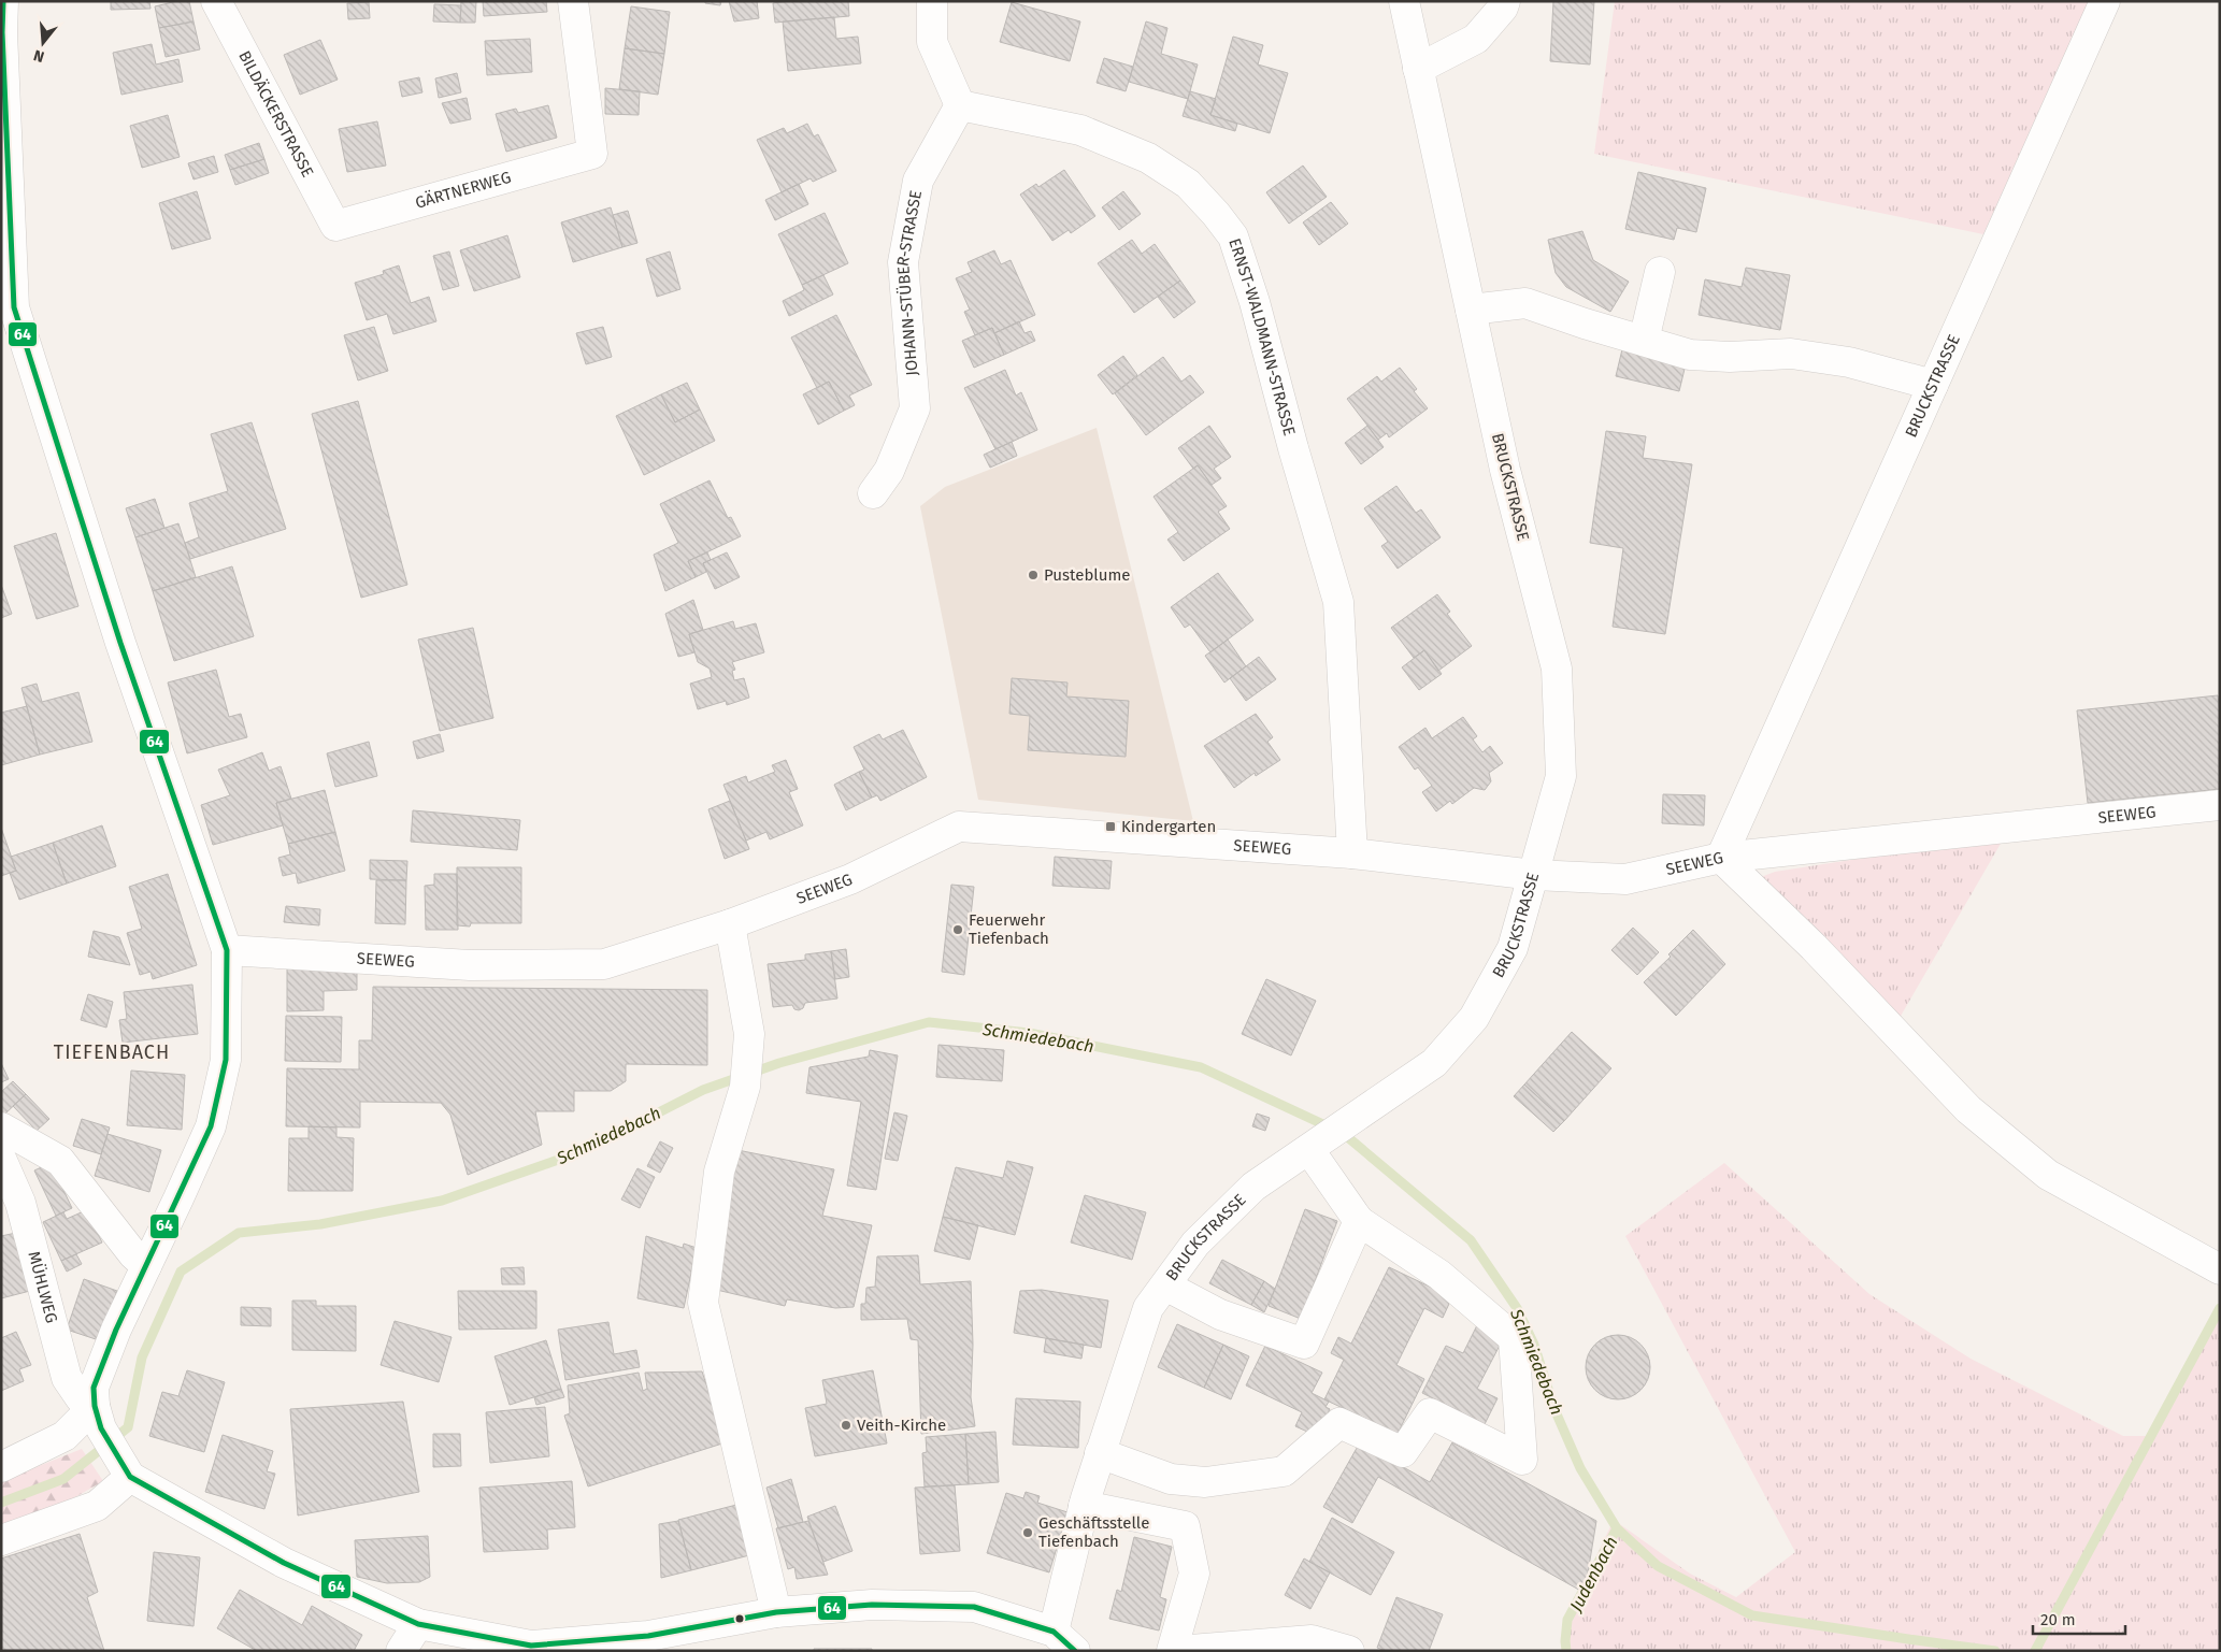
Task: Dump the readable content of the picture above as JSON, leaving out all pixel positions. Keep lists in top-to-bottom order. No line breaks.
{"streets":{"street":["BILDÄCKERSTRASSE","GÄRTNERWEG","JOHANN-STÜBER-STRASSE","ERNST-WALDMANN-STRASSE","BRUCKSTRASSE","SEEWEG","MÜHLWEG"]},"crossings":[["BILDÄCKERSTRASSE","GÄRTNERWEG"],["JOHANN-STÜBER-STRASSE","ERNST-WALDMANN-STRASSE"],["ERNST-WALDMANN-STRASSE","SEEWEG"],["BRUCKSTRASSE","SEEWEG"]],"districts":["TIEFENBACH"],"water":["Schmiedebach","Judenbach"],"places":{"other":["Pusteblume","Feuerwehr Tiefenbach","Veith-Kirche","Geschäftsstelle Tiefenbach"],"transit":["Kindergarten"]},"lines":["transit line 64"],"scale_bar":"20 m","north":"bottom"}
